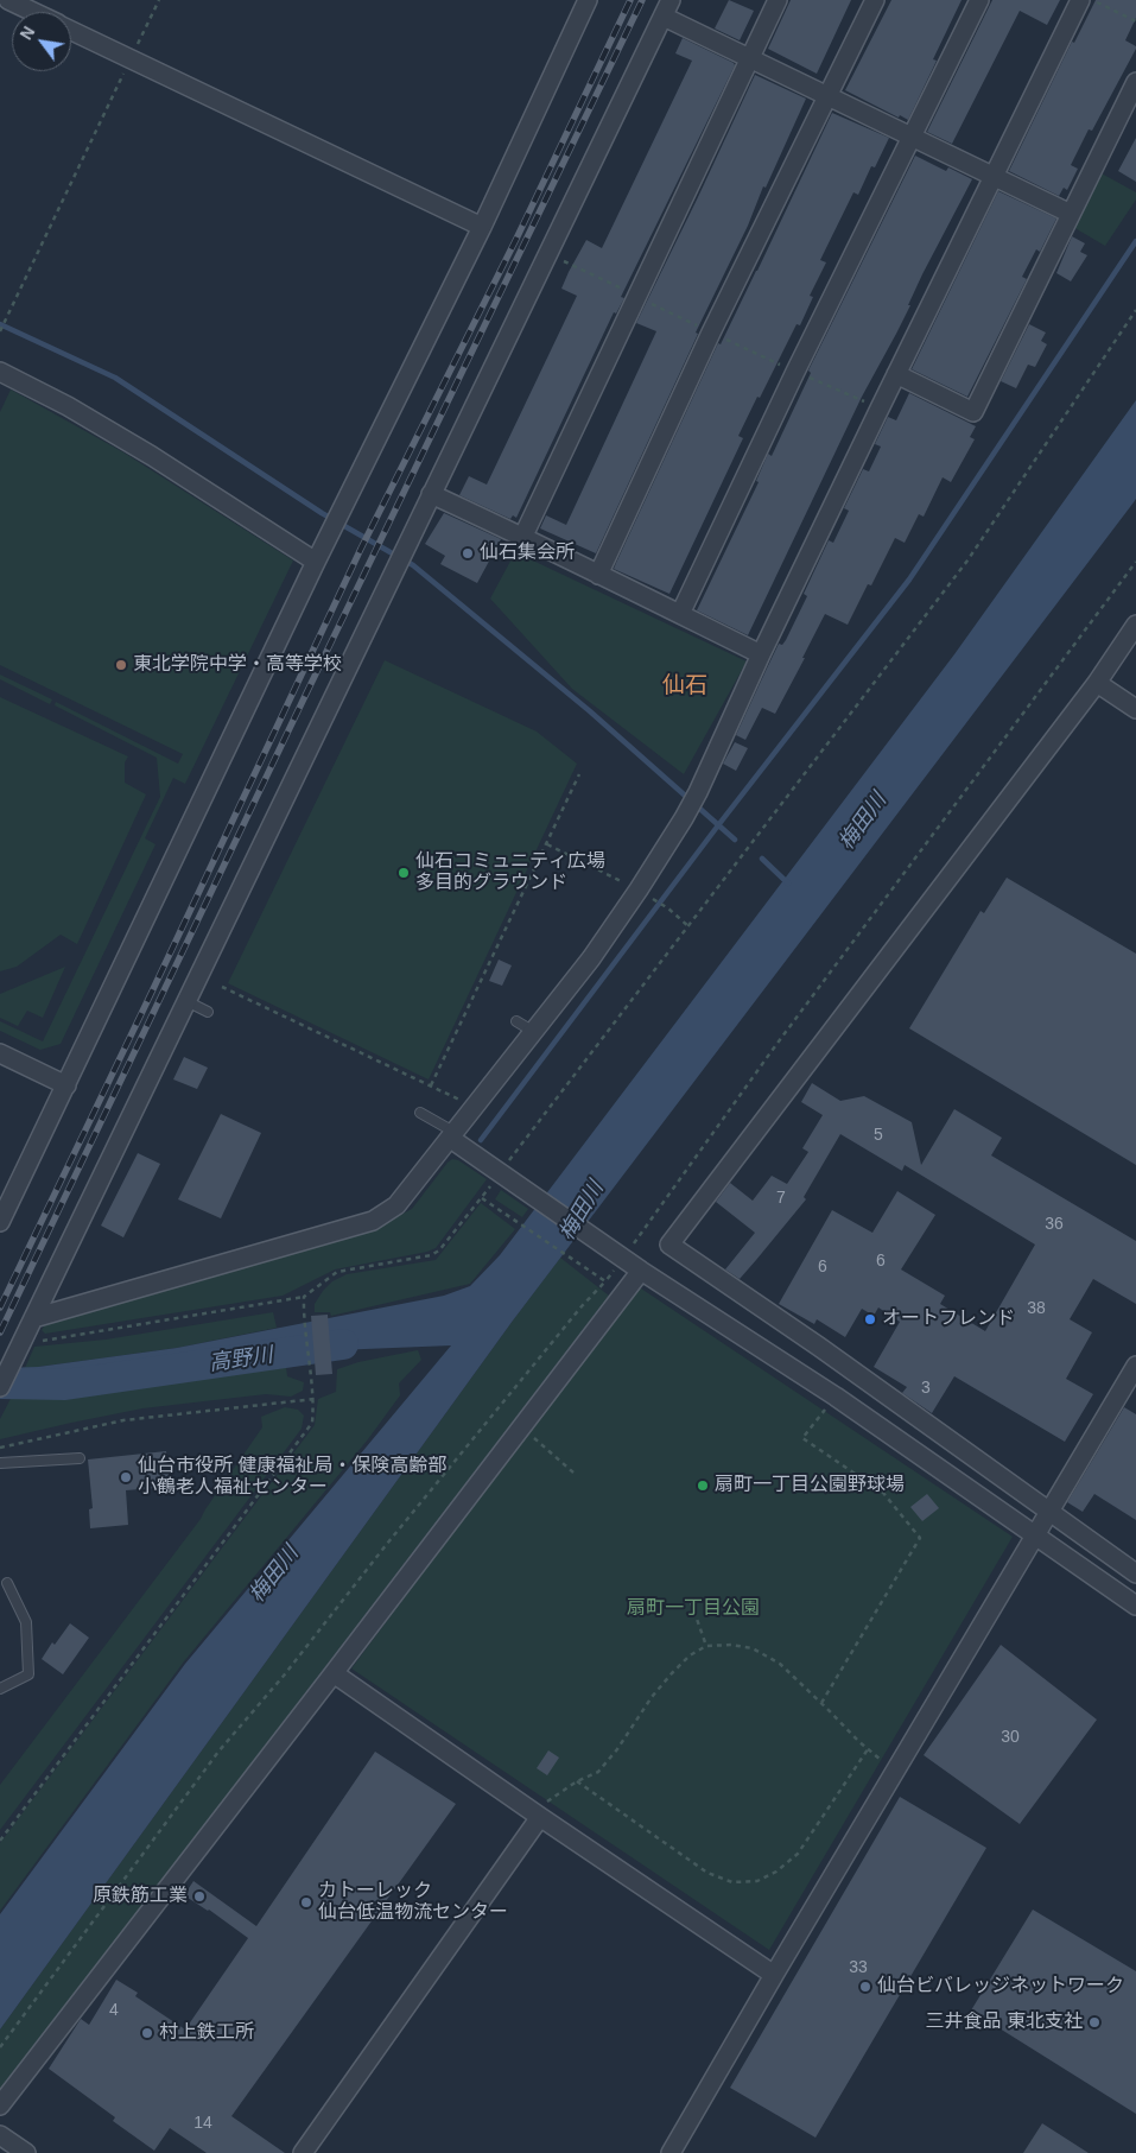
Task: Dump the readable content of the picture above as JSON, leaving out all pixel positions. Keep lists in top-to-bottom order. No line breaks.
{"districts":["仙石"],"water":["梅田川","高野川"],"parks":["扇町一丁目公園"],"places":["仙石集会所","東北学院中学・高等学校","仙石コミュニティ広場 多目的グラウンド","オートフレンド","仙台市役所 健康福祉局・保険高齢部 小鶴老人福祉センター","扇町一丁目公園野球場","原鉄筋工業","カトーレック 仙台低温物流センター","仙台ビバレッジネットワーク","三井食品 東北支社","村上鉄工所"],"house_numbers":["5","7","36","6","6","38","3","30","33","4","14"],"north":"top left"}
